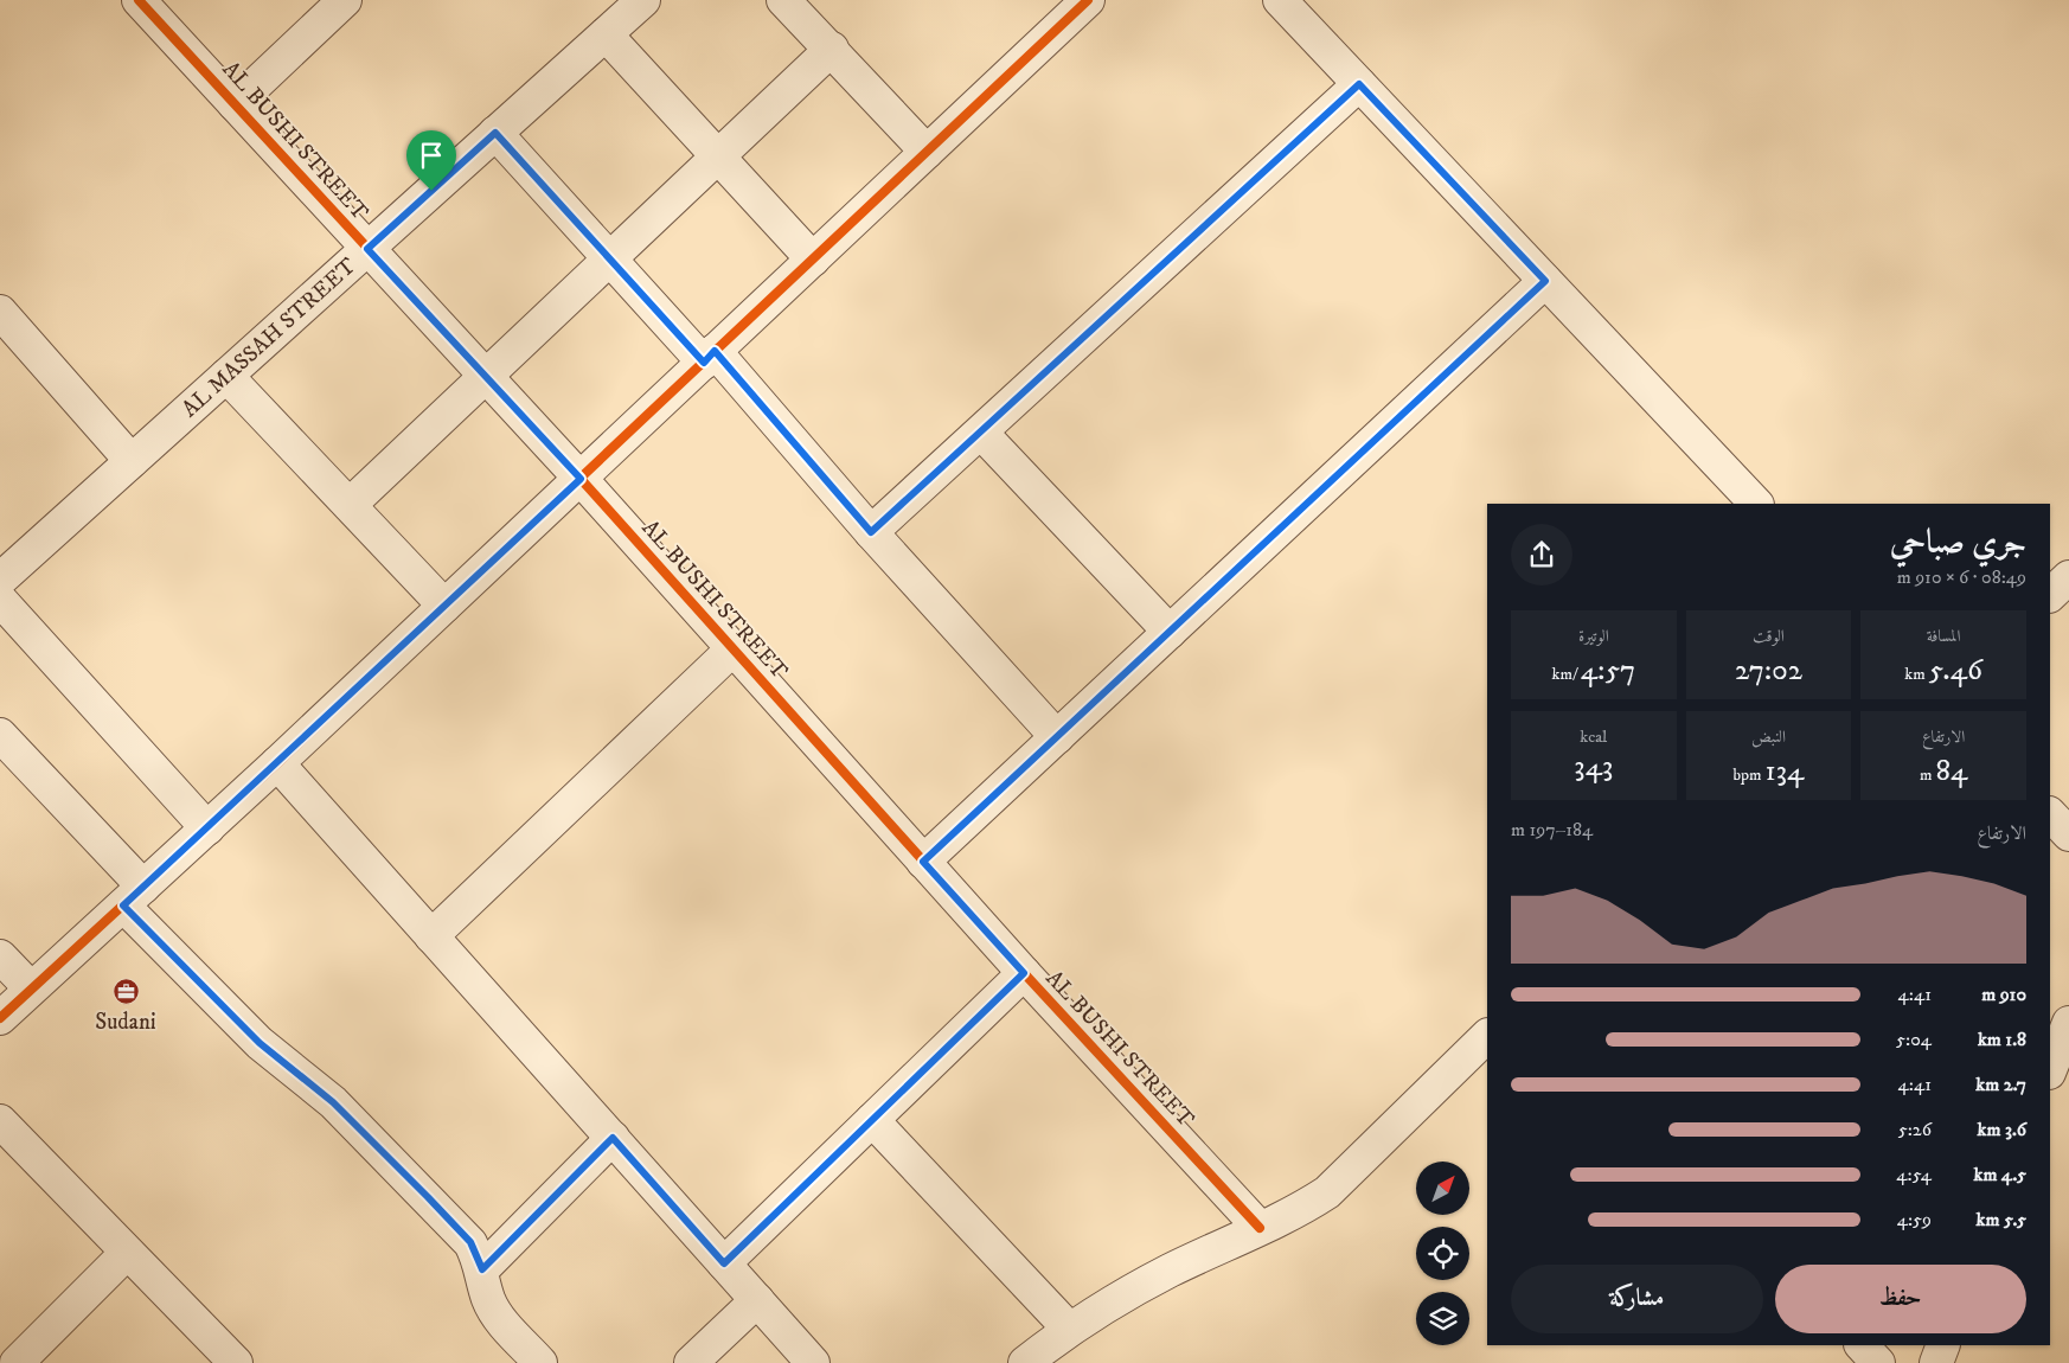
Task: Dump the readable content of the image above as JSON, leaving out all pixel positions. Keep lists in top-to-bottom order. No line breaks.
{"streets":{"street":["AL BUSHI STREET","AL MASSAH STREET"]},"crossings":[["AL BUSHI STREET","AL MASSAH STREET"]],"places":{"office":["Sudani"]},"north":"top right","page":{"heading":["جري صباحي","08:49 · 6 × 910 m"],"stats":[["المسافة","5.46 km"],["الوقت","27:02"],["الوتيرة","4:57 /km"],["الارتفاع","84 m"],["النبض","134 bpm"],["kcal","343"]],"chart":["الارتفاع","184–197 m"],"list":[{"name":"910 m","note":"4:41"},{"name":"1.8 km","note":"5:04"},{"name":"2.7 km","note":"4:41"},{"name":"3.6 km","note":"5:26"},{"name":"4.5 km","note":"4:54"},{"name":"5.5 km","note":"4:59"}],"buttons":["حفظ","مشاركة"]}}
